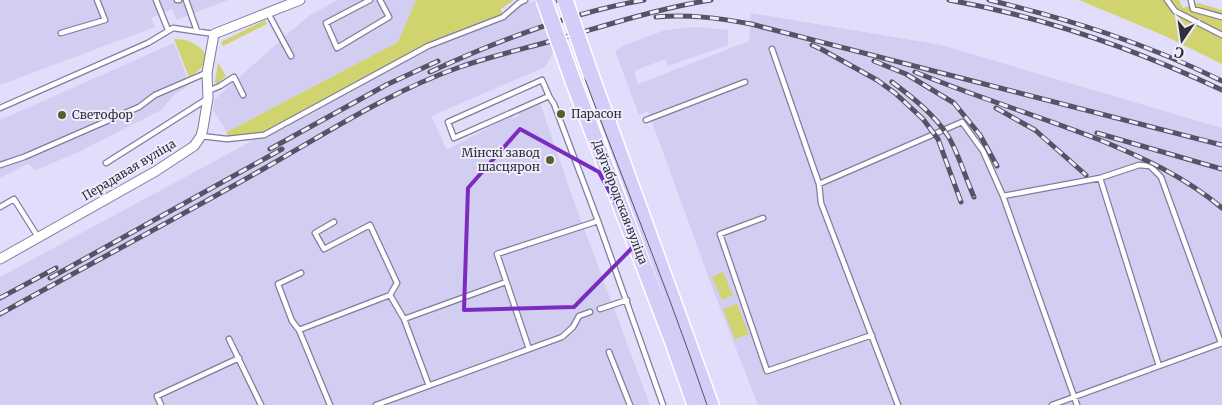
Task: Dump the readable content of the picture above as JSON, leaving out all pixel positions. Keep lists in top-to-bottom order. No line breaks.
{"streets":{"main road":["Даўгабродская вуліца"],"street":["Перадавая вуліца"]},"places":["Парасон","Светофор","Мінскі завод шасцярон"],"north":"bottom"}
